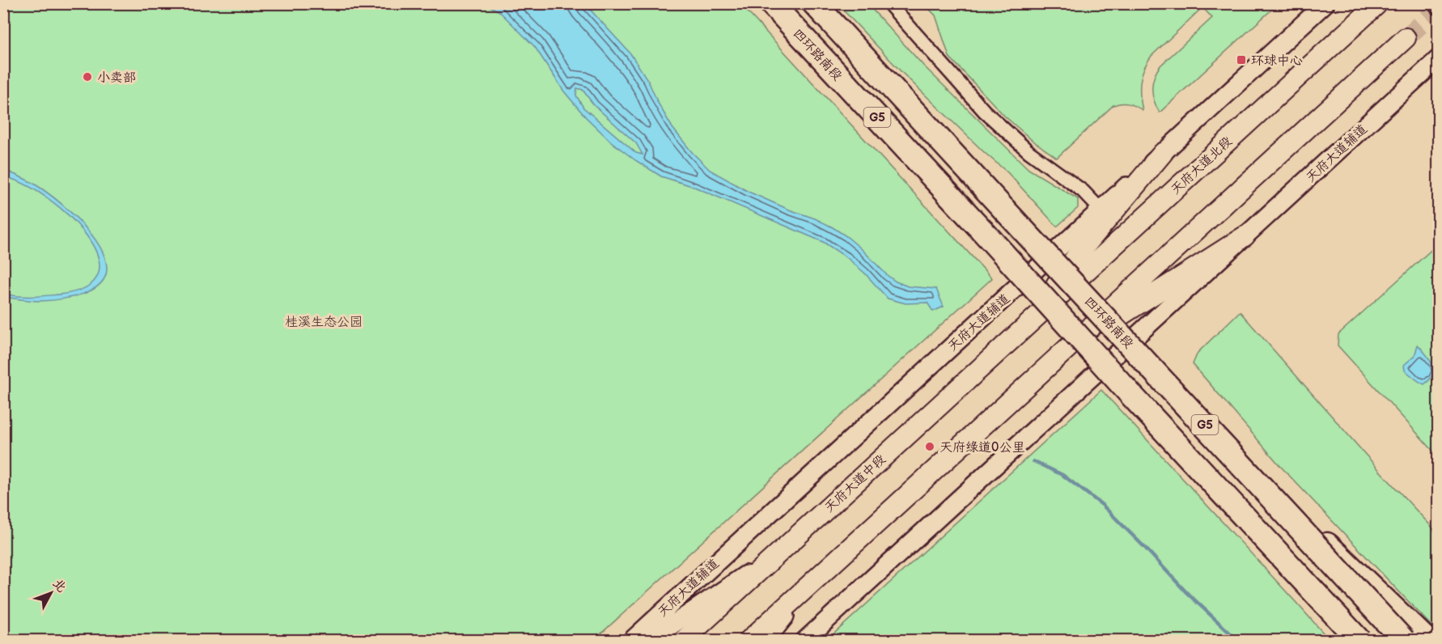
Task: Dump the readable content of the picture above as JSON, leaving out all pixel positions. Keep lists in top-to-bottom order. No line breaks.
{"streets":{"highway":["四环路南段","G5"],"main road":["天府大道北段","天府大道中段"],"street":["天府大道辅道"]},"crossings":[["天府大道北段","天府大道中段"]],"parks":["桂溪生态公园"],"places":{"transit":["环球中心"],"other":["小卖部","天府绿道0公里"]},"north":"top right"}
